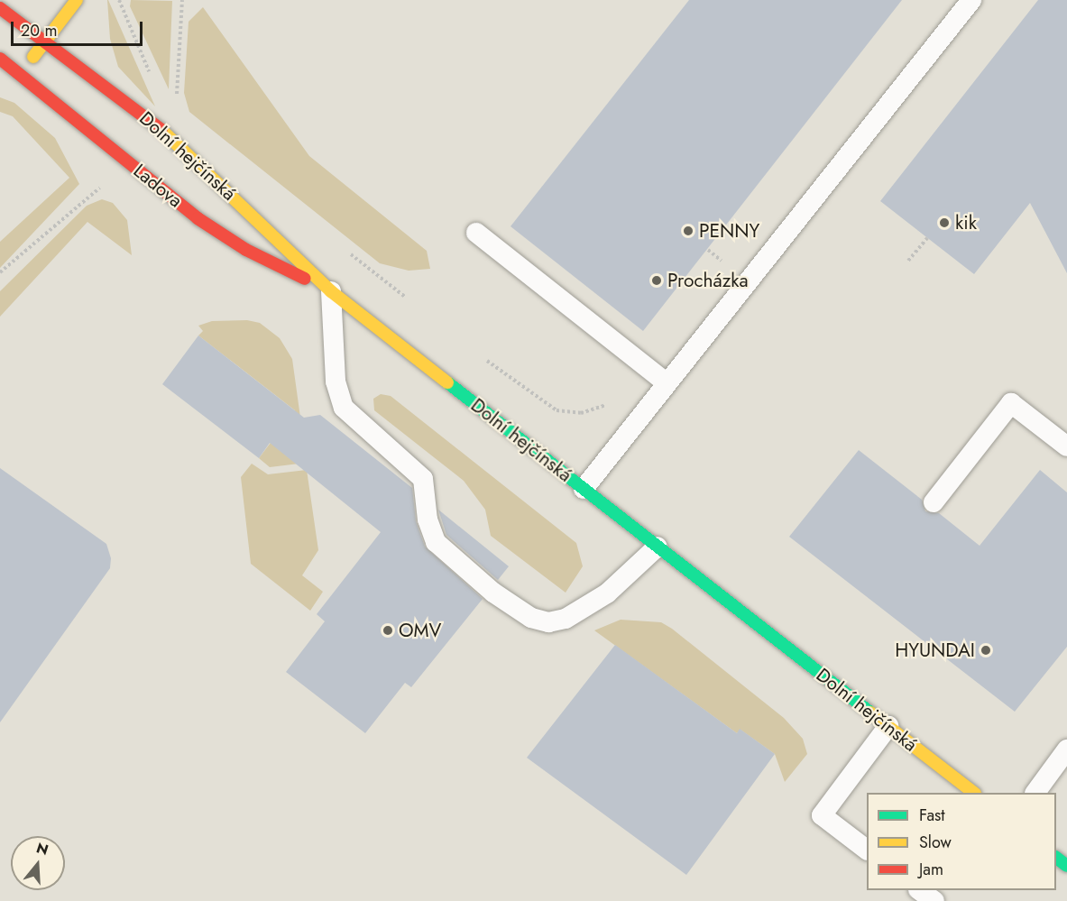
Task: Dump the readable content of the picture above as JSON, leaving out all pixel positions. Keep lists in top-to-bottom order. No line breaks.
{"streets":{"main road":["Dolní hejčínská","Ladova"]},"crossings":[["Dolní hejčínská","Ladova"]],"places":["kik","PENNY","Procházka","OMV","HYUNDAI"],"legend":["Fast","Slow","Jam"],"scale_bar":"20 m","north":"top"}
